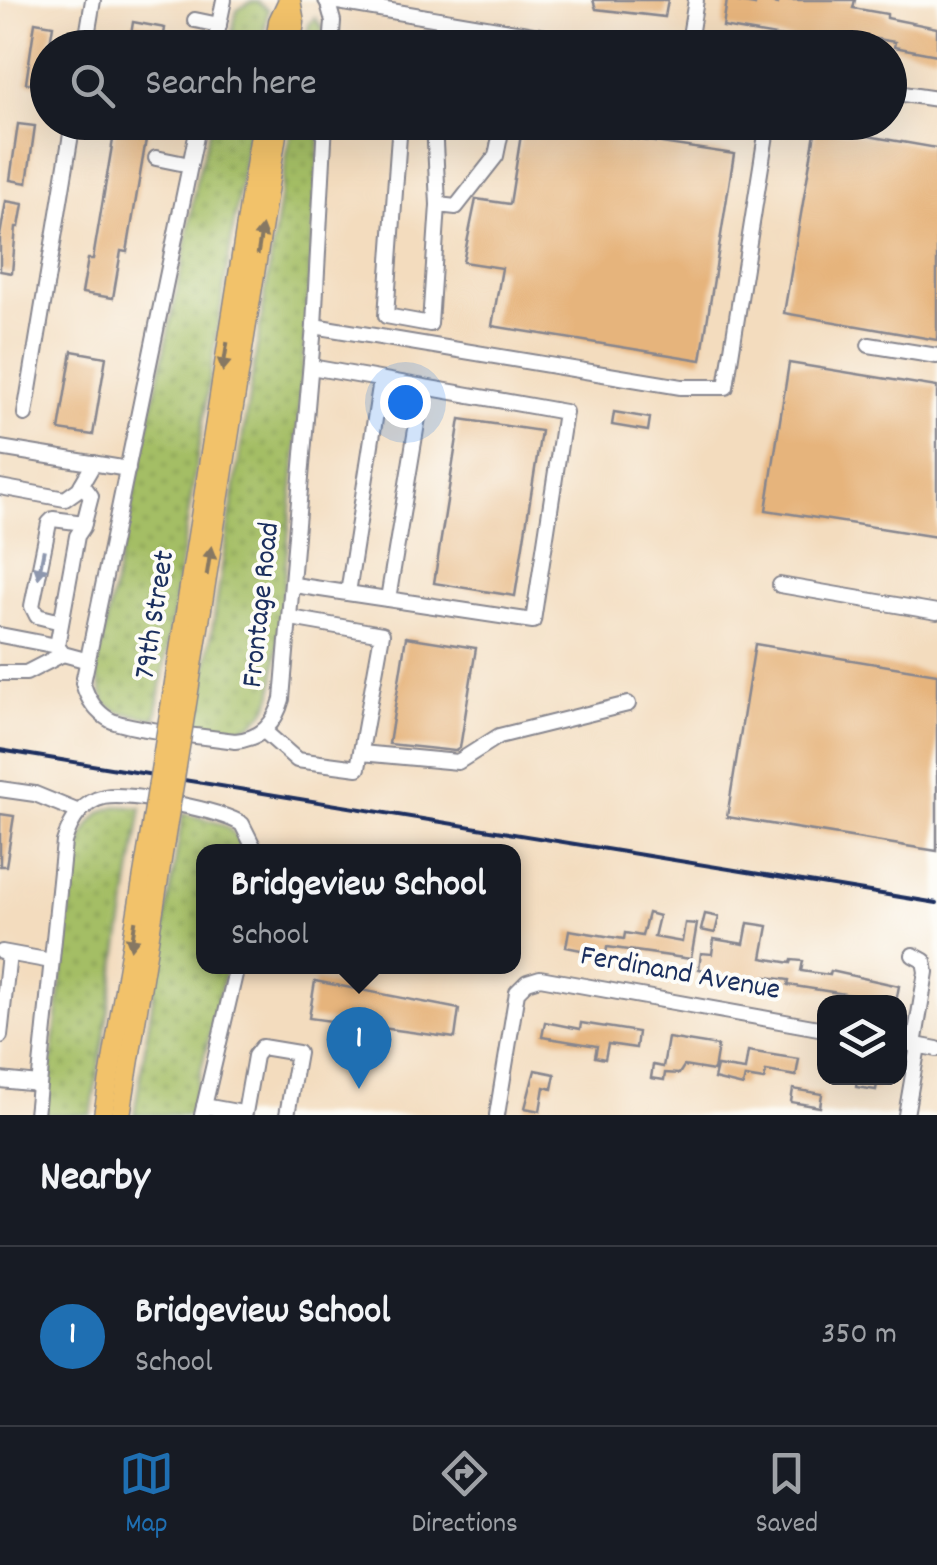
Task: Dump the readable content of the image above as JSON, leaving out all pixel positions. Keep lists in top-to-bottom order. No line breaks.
{"streets":{"main road":["79th Street"],"street":["Frontage Road","Ferdinand Avenue"]},"page":{"search":"Search here","popup":["Bridgeview School","School"],"pins":"1","heading":"Nearby","list":[{"mark":"1","name":"Bridgeview School","note":"School","value":"350 m"}],"nav":["Map","Directions","Saved"]}}
